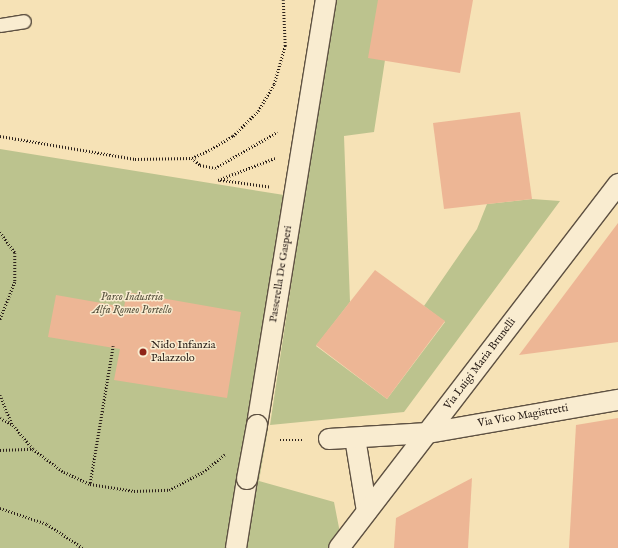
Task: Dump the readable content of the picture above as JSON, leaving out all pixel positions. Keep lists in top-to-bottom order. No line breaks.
{"streets":{"street":["Passerella De Gasperi","Via Luigi Maria Brunelli","Via Vico Magistretti"]},"crossings":[["Via Luigi Maria Brunelli","Via Vico Magistretti"]],"parks":["Parco Industria Alfa Romeo Portello"],"places":["Nido Infanzia Palazzolo"]}
